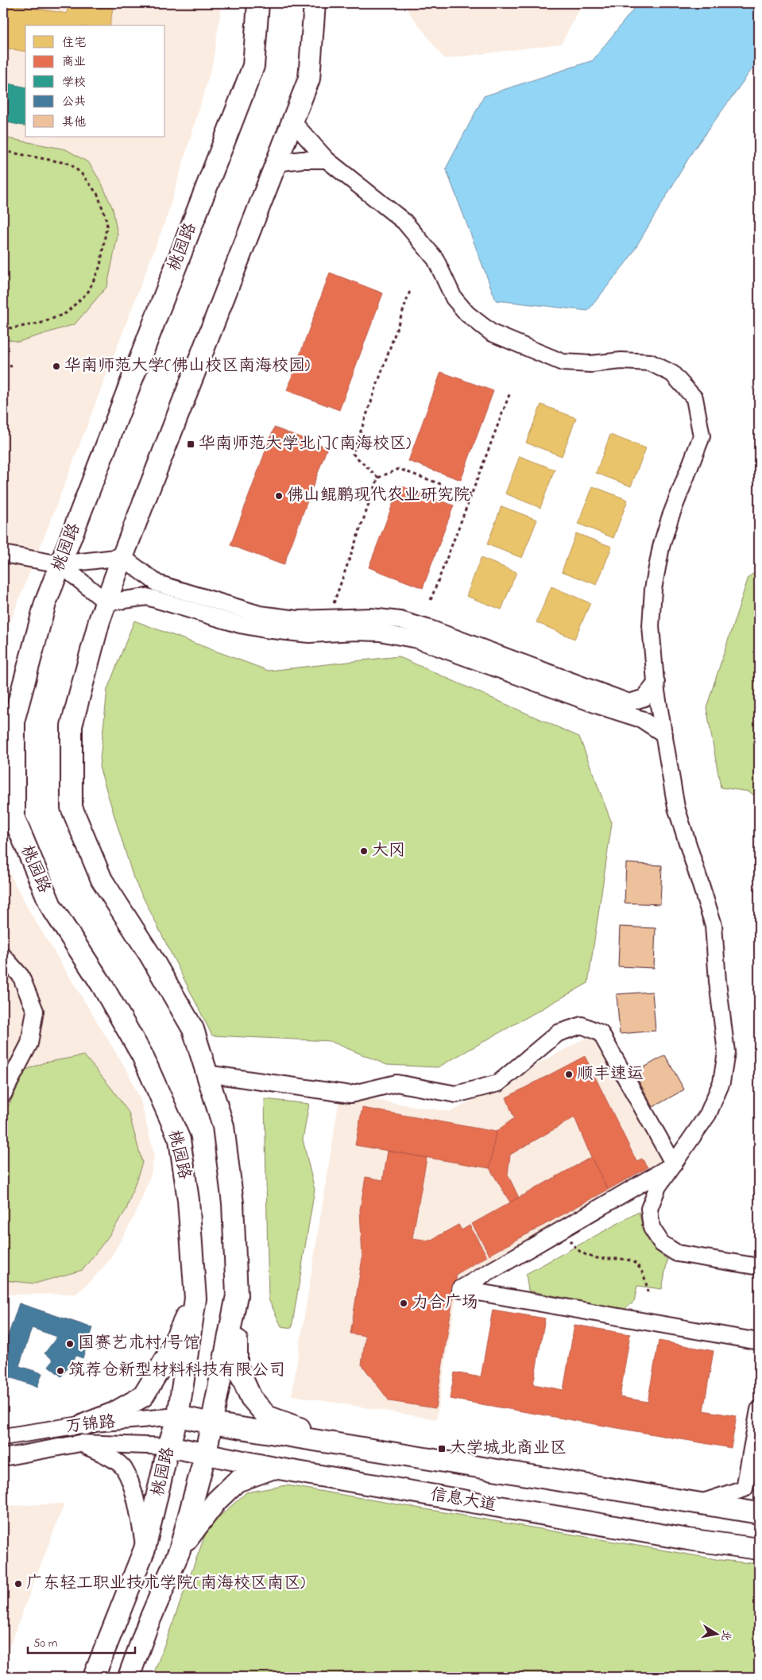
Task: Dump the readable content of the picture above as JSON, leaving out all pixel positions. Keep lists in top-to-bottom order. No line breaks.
{"streets":{"main road":["桃园路","信息大道"],"street":["万锦路"]},"crossings":[["桃园路","万锦路"],["桃园路","信息大道"],["万锦路","信息大道"]],"places":{"other":["华南师范大学(佛山校区南海校园)","佛山鲲鹏现代农业研究院","大冈","顺丰速运","力合广场","国赛艺术村1号馆","筑荐仓新型材料科技有限公司","广东轻工职业技术学院(南海校区南区)"],"transit":["华南师范大学北门(南海校区)","大学城北商业区"]},"legend":["住宅","商业","学校","公共","其他"],"scale_bar":"50 m","north":"right"}
